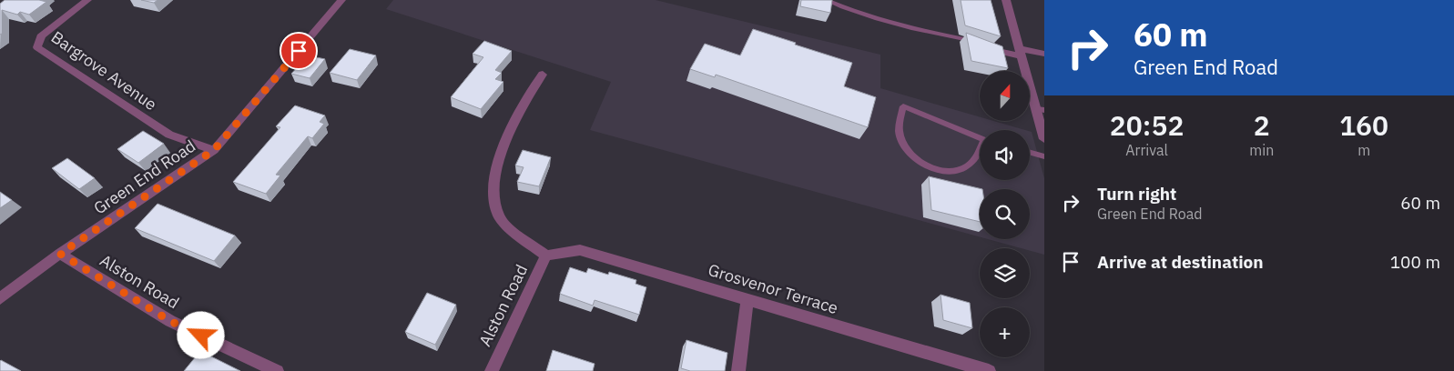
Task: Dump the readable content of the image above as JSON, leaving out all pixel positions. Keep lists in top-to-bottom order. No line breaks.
{"streets":{"street":["Bargrove Avenue","Green End Road","Alston Road","Grosvenor Terrace"]},"crossings":[["Bargrove Avenue","Green End Road"],["Green End Road","Alston Road"],["Alston Road","Grosvenor Terrace"]],"north":"top","page":{"turn":["60 m","Green End Road"],"map_buttons":"+","eta":["20:52","Arrival","2","min","160","m"],"list":[{"name":"Turn right","note":"Green End Road","value":"60 m"},{"name":"Arrive at destination","value":"100 m"}]}}
